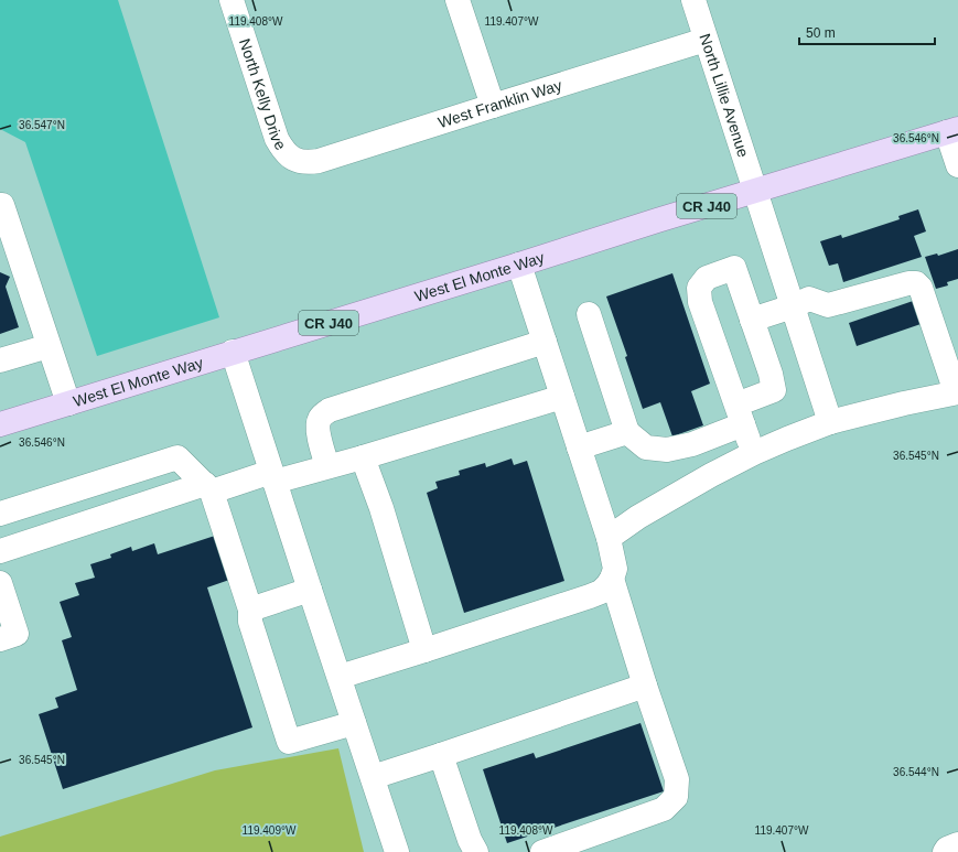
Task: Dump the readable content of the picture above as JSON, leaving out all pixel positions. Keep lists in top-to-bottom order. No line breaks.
{"streets":{"main road":["CR J40","West El Monte Way"],"street":["North Kelly Drive","North Lillie Avenue","West Franklin Way"]},"crossings":[["North Kelly Drive","West Franklin Way"],["North Lillie Avenue","West Franklin Way"],["North Lillie Avenue","West El Monte Way"]],"scale_bar":"50 m","coordinates":["119.408°W","119.407°W","36.547°N","36.546°N","36.545°N","36.544°N","119.409°W"]}
